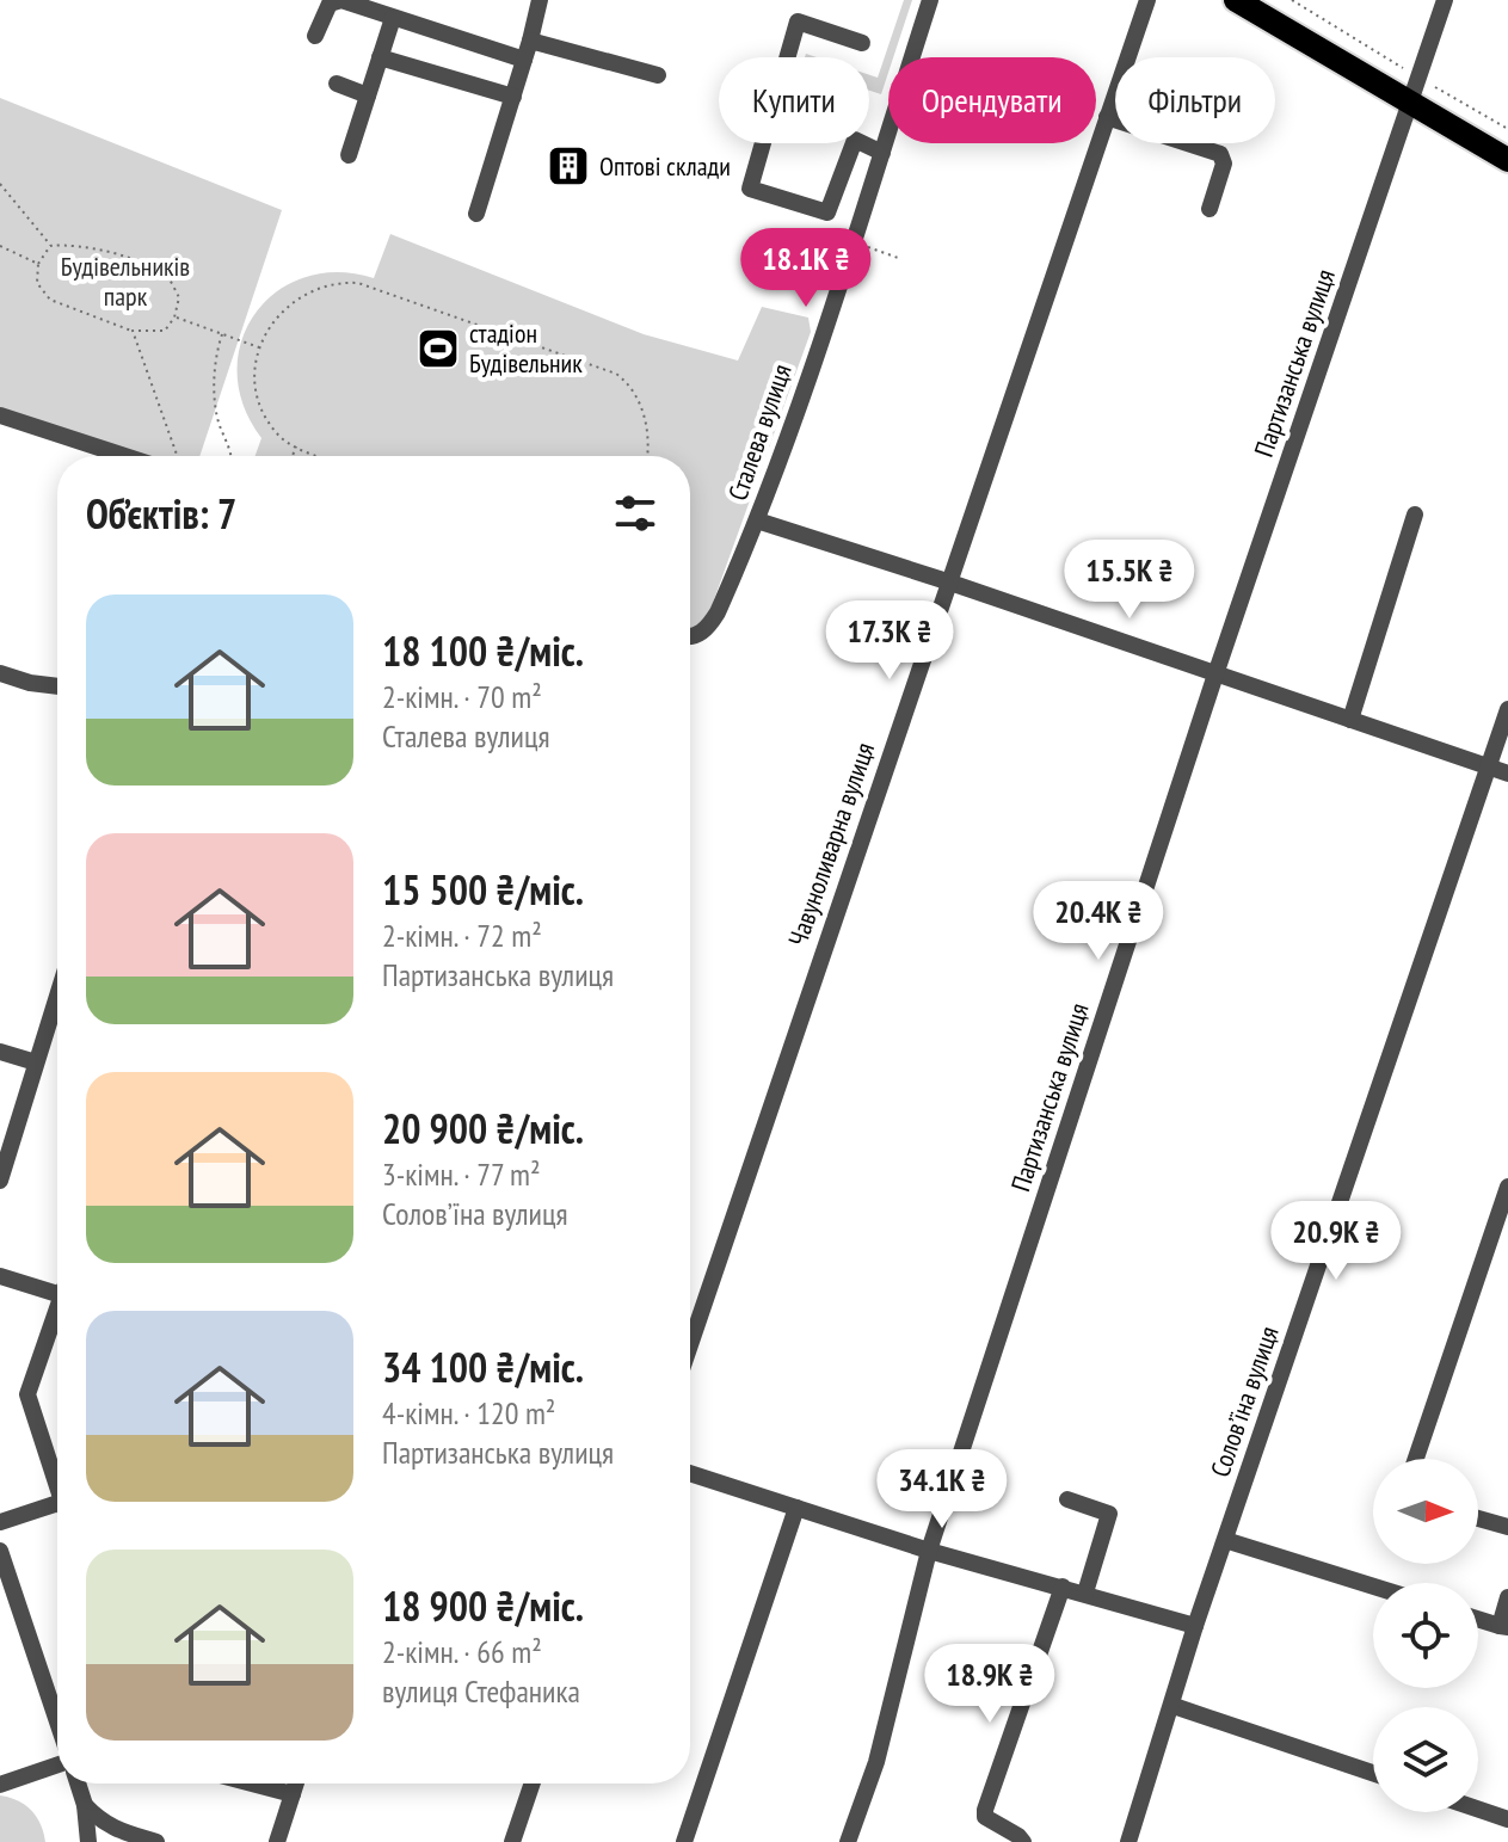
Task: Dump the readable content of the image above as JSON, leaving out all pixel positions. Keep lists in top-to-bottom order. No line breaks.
{"streets":{"street":["Партизанська вулиця","Сталева вулиця","Чавуноливарна вулиця","Соловʼїна вулиця"]},"parks":["Будівельників парк"],"places":{"building":["Оптові склади"],"sports":["стадіон Будівельник"]},"north":"right","page":{"chip":["Купити","Орендувати","Фільтри"],"price":["18.1K ₴","15.5K ₴","17.3K ₴","20.4K ₴","20.9K ₴","34.1K ₴","18.9K ₴"],"heading":"Об’єктів: 7","list":[{"name":"18 100 ₴/міс.","note":"2-кімн. · 70 m² · Сталева вулиця"},{"name":"15 500 ₴/міс.","note":"2-кімн. · 72 m² · Партизанська вулиця"},{"name":"20 900 ₴/міс.","note":"3-кімн. · 77 m² · Соловʼїна вулиця"},{"name":"34 100 ₴/міс.","note":"4-кімн. · 120 m² · Партизанська вулиця"},{"name":"18 900 ₴/міс.","note":"2-кімн. · 66 m² · вулиця Стефаника"}]}}
